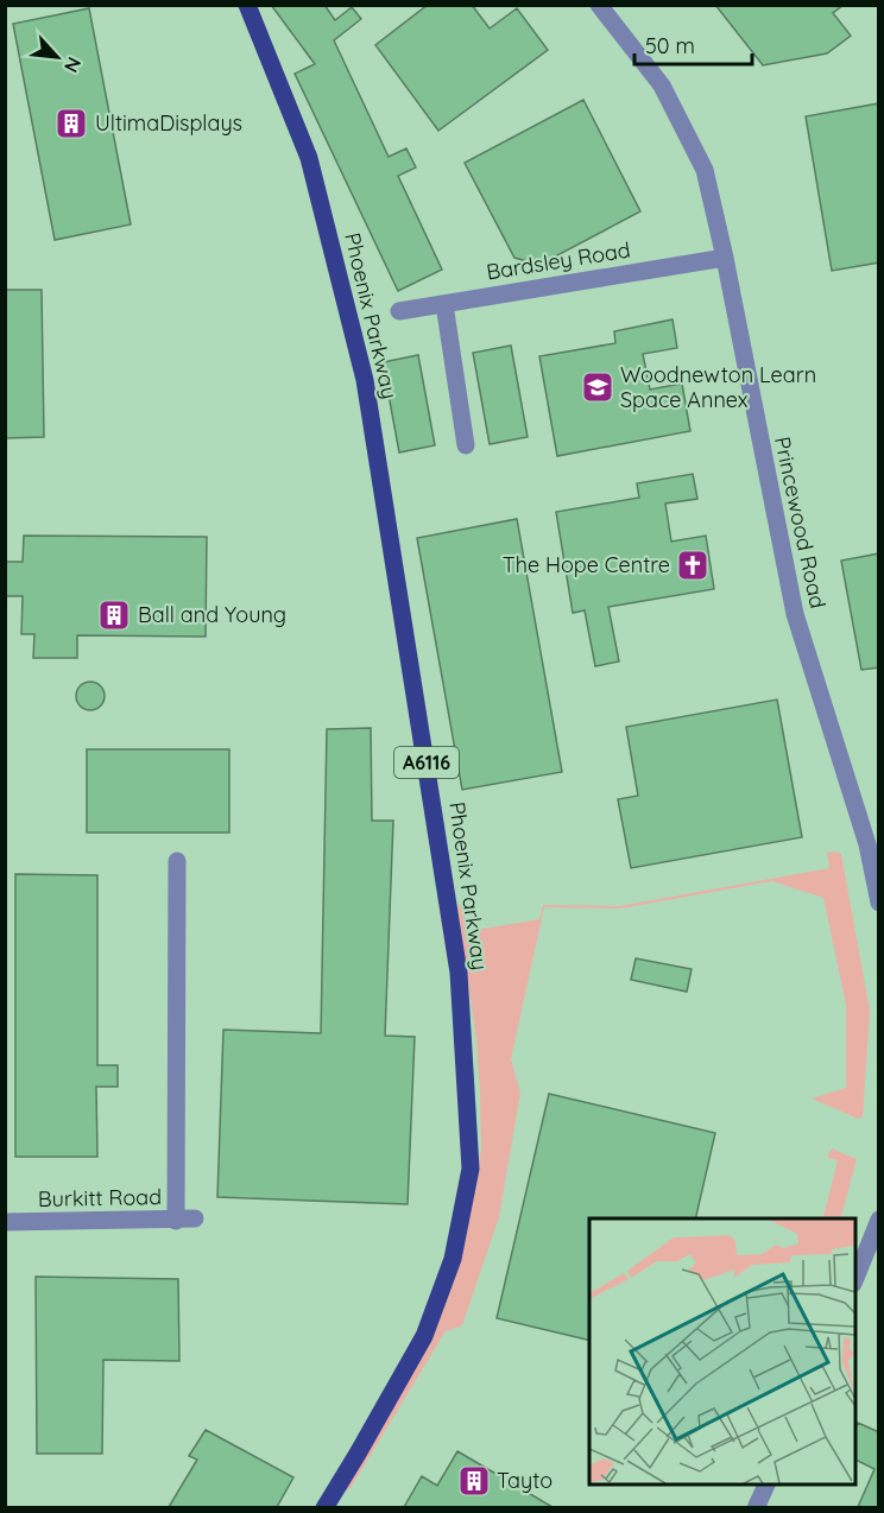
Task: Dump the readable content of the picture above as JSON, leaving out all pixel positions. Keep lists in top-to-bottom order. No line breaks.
{"streets":{"main road":["Phoenix Parkway","A6116"],"street":["Bardsley Road","Princewood Road","Burkitt Road"]},"crossings":[["Bardsley Road","Princewood Road"]],"places":{"building":["UltimaDisplays","Ball and Young","Tayto"],"school or university":["Woodnewton Learn Space Annex"],"church":["The Hope Centre"]},"scale_bar":"50 m","north":"bottom right"}
